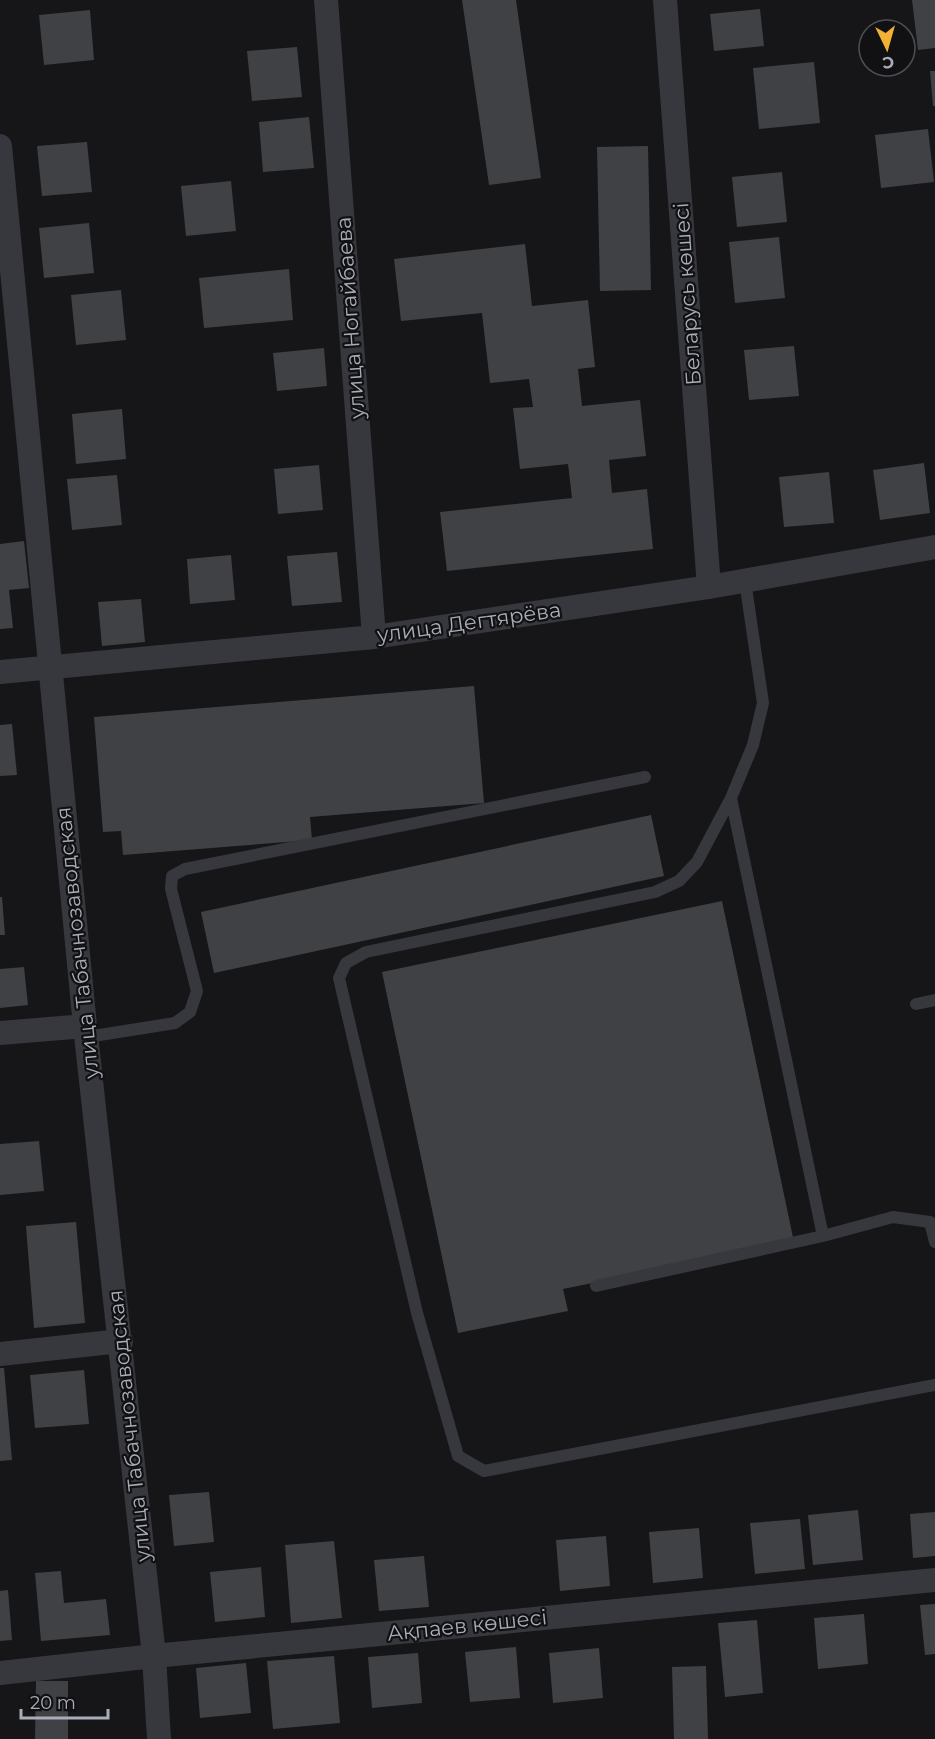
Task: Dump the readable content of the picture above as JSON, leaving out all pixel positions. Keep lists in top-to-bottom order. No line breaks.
{"streets":{"street":["Беларусь көшесі","улица Ногайбаева","улица Дегтярёва","улица Табачнозаводская","Ақпаев көшесі"]},"crossings":[["Беларусь көшесі","улица Дегтярёва"],["улица Ногайбаева","улица Дегтярёва"],["улица Дегтярёва","улица Табачнозаводская"],["улица Табачнозаводская","Ақпаев көшесі"]],"scale_bar":"20 m","north":"bottom"}
